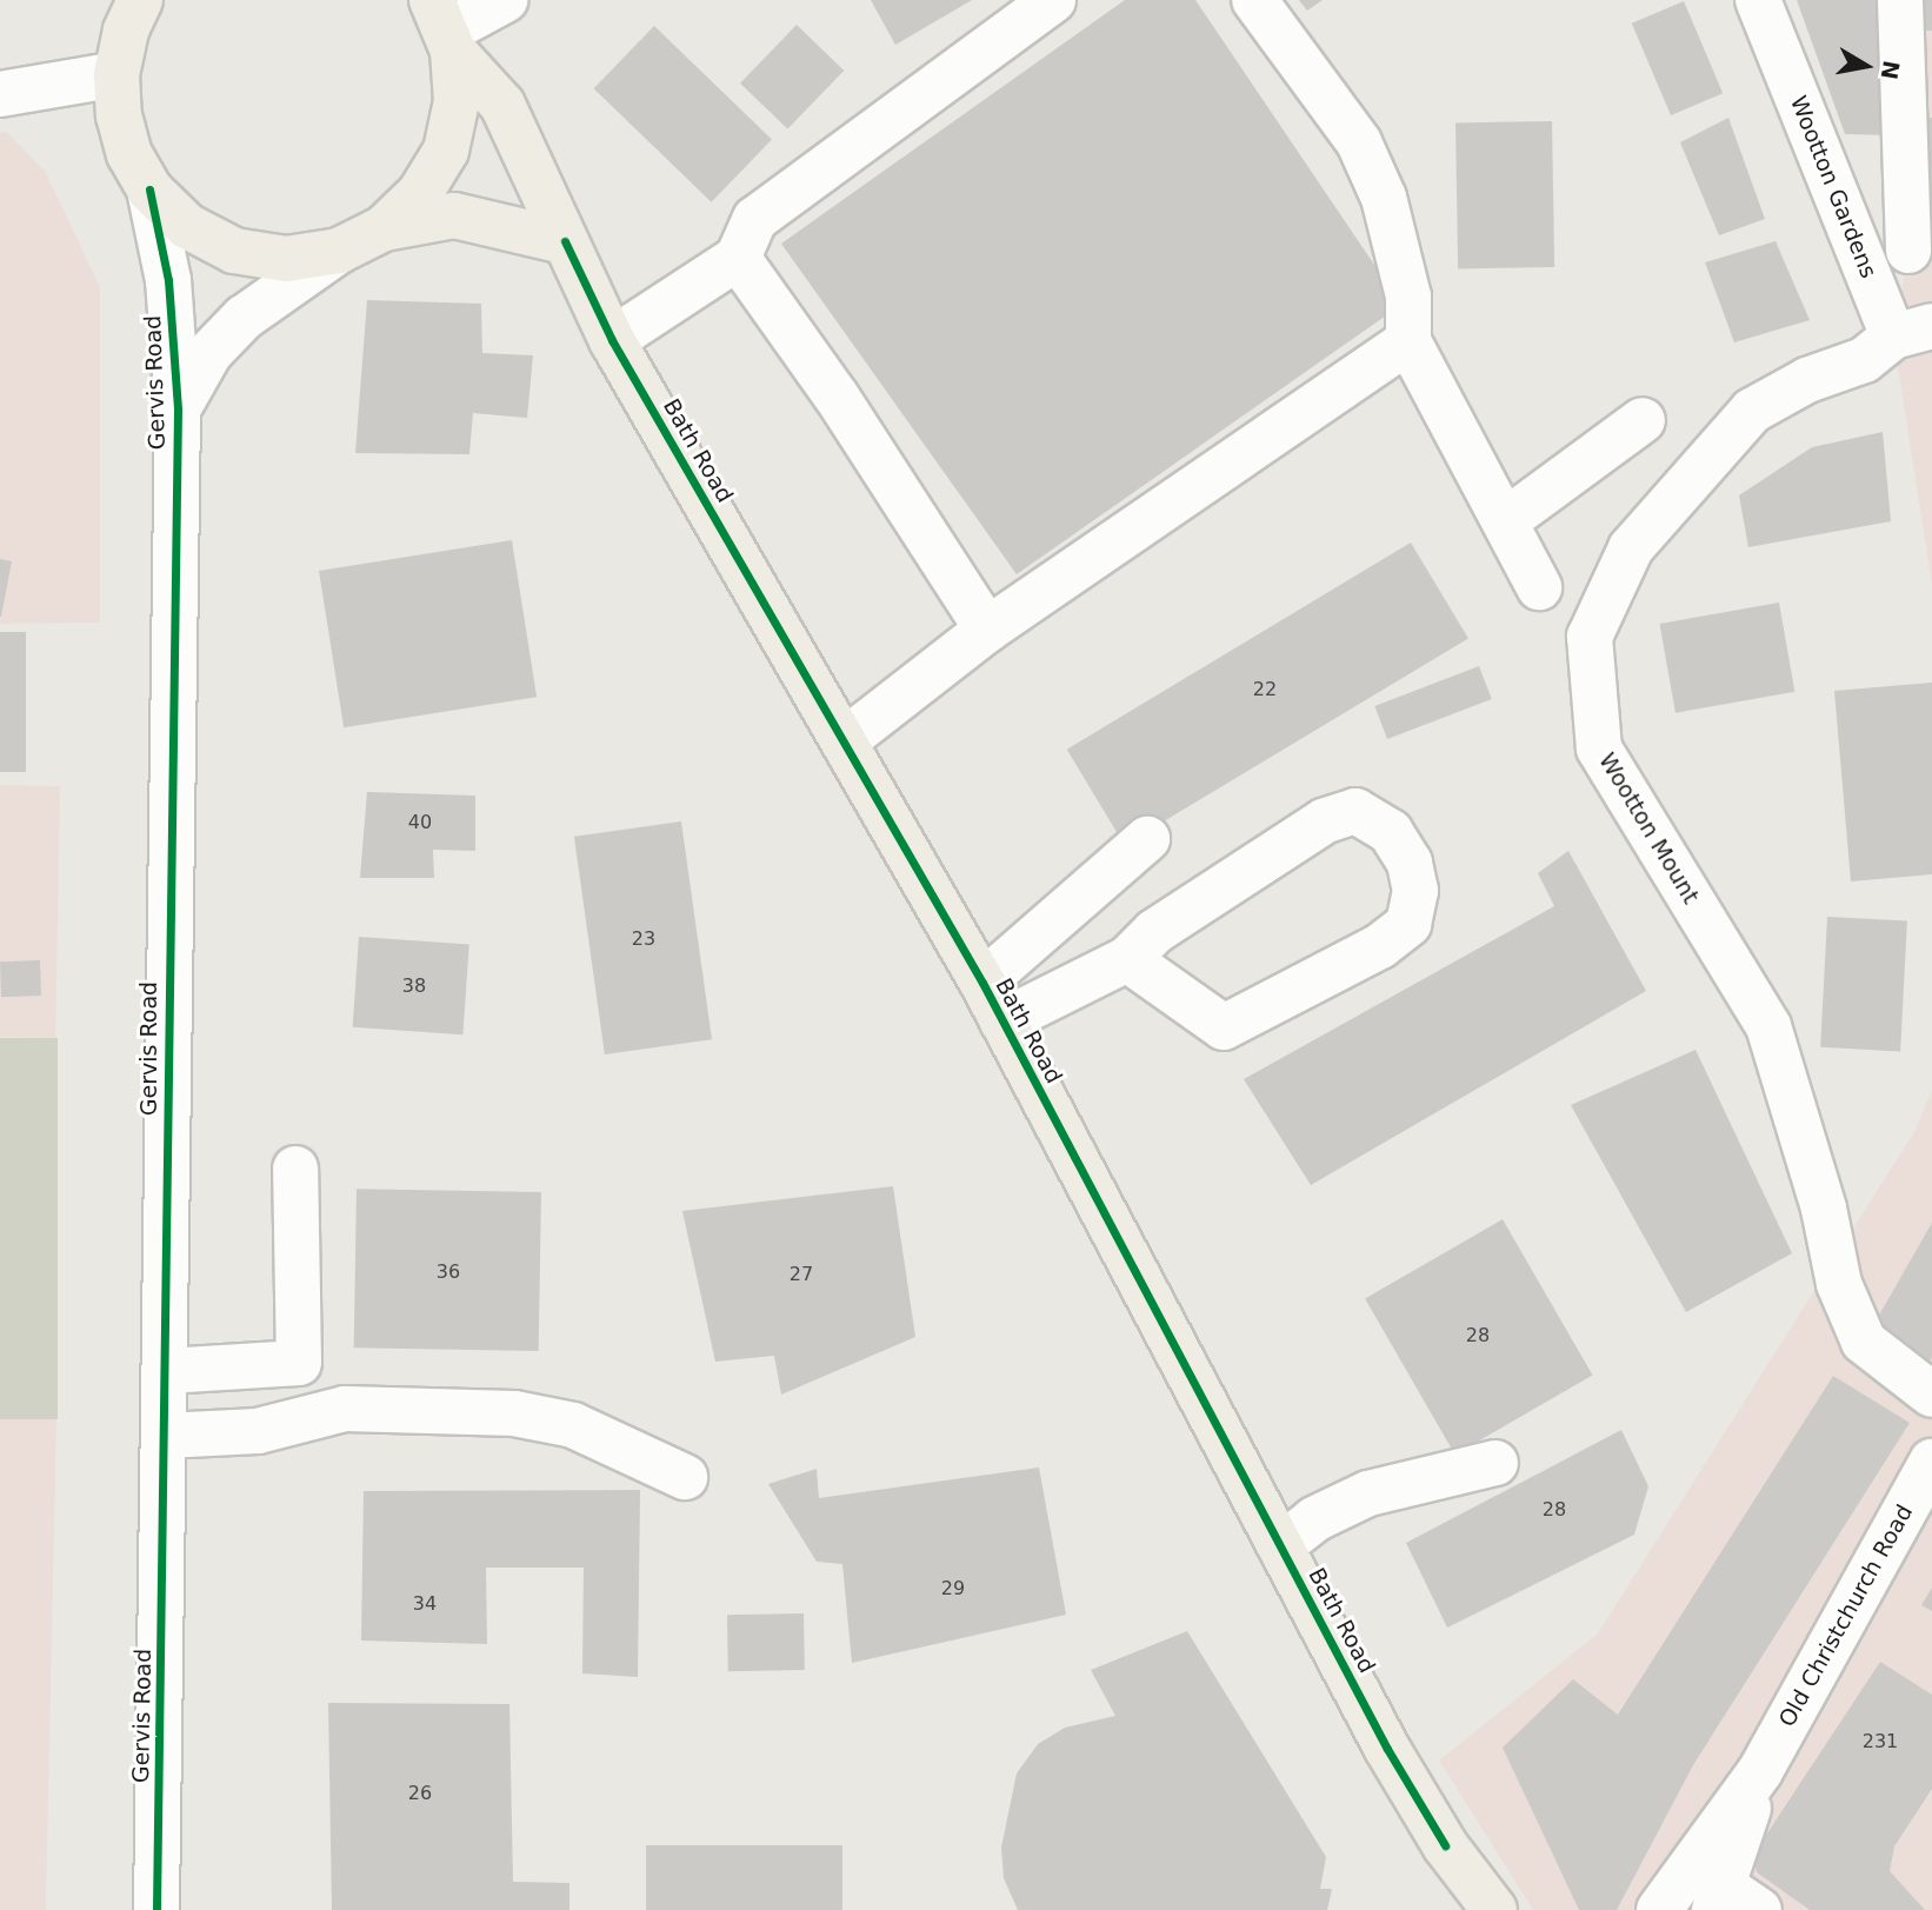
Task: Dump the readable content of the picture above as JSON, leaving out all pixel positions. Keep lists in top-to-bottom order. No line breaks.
{"streets":{"main road":["Bath Road"],"street":["Wootton Gardens","Gervis Road","Wootton Mount","Old Christchurch Road"]},"crossings":[["Wootton Gardens","Wootton Mount"]],"house_numbers":["22","40","23","38","36","27","28","28","29","34","231","26"],"north":"right"}
